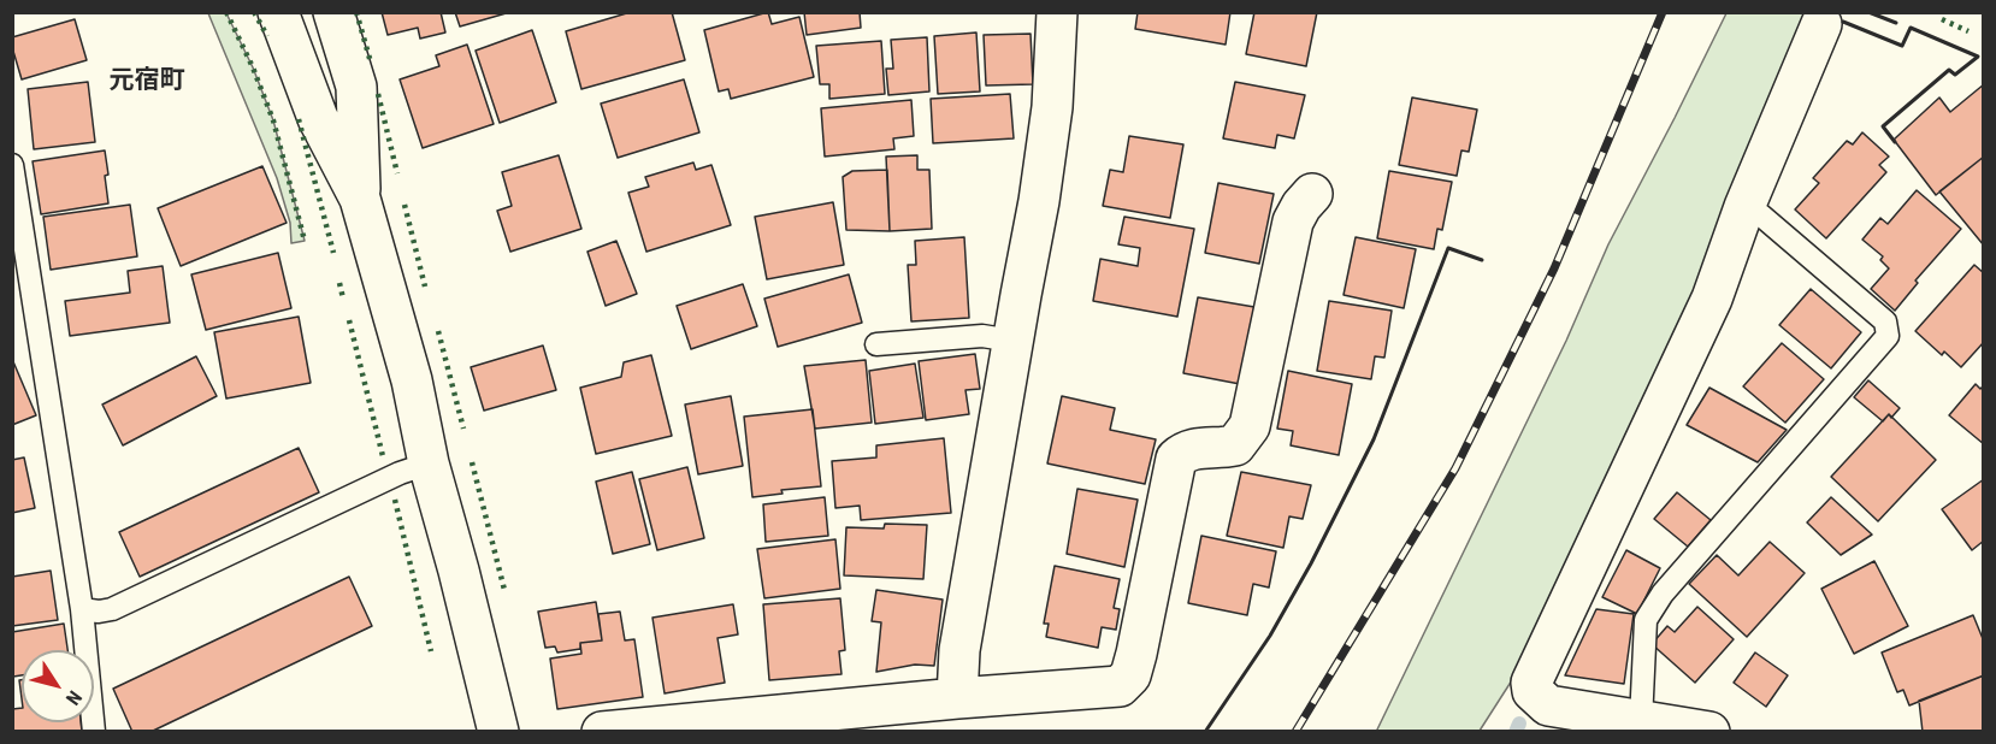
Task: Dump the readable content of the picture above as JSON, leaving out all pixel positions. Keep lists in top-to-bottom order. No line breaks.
{"districts":["元宿町"],"north":"bottom right"}
